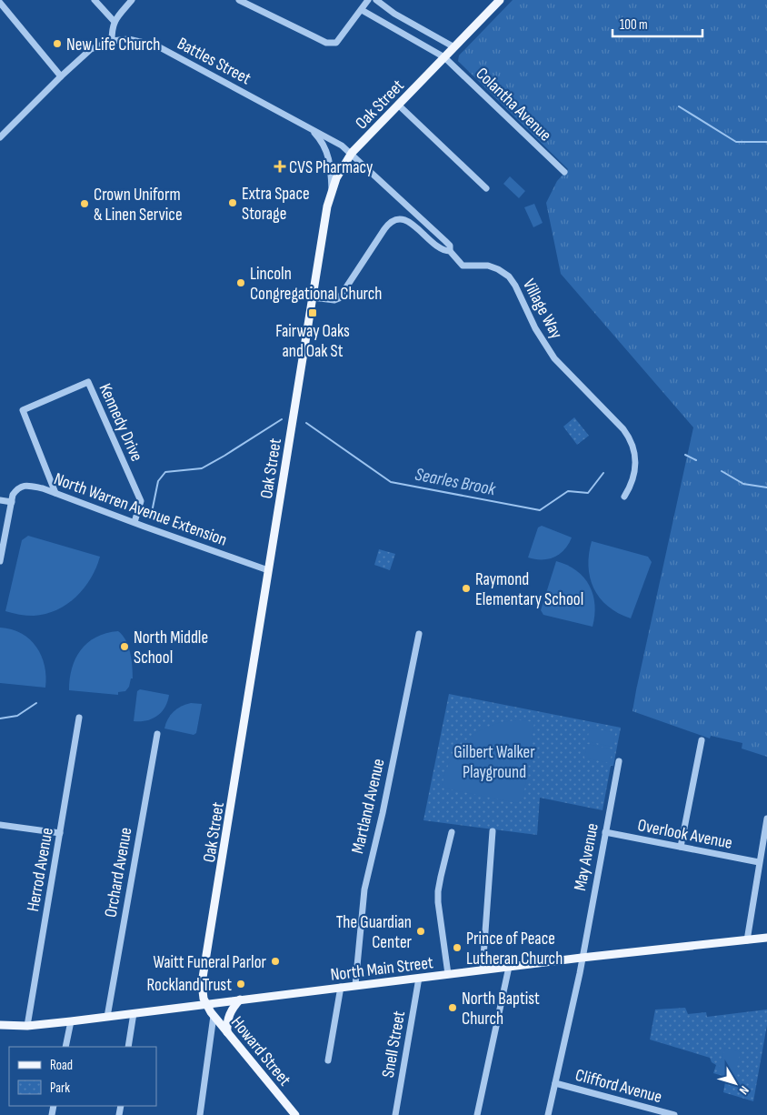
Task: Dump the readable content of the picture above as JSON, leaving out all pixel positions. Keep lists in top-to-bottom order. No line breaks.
{"streets":{"main road":["Oak Street","North Main Street","Howard Street"],"street":["Battles Street","Colantha Avenue","Village Way","Kennedy Drive","North Warren Avenue Extension","Martland Avenue","Overlook Avenue","May Avenue","Herrod Avenue","Orchard Avenue","Snell Street","Clifford Avenue"]},"crossings":[["Battles Street","Oak Street"],["Battles Street","Village Way"],["Oak Street","Colantha Avenue"],["Oak Street","Village Way"],["Oak Street","North Warren Avenue Extension"],["Oak Street","North Main Street"],["Oak Street","Howard Street"],["Kennedy Drive","North Warren Avenue Extension"],["Martland Avenue","North Main Street"],["Overlook Avenue","May Avenue"],["May Avenue","North Main Street"],["May Avenue","Clifford Avenue"],["Herrod Avenue","North Main Street"],["Orchard Avenue","North Main Street"],["North Main Street","Snell Street"],["North Main Street","Howard Street"]],"water":["Searles Brook"],"parks":["Gilbert Walker Playground"],"places":{"other":["New Life Church","Extra Space Storage","Crown Uniform & Linen Service","Lincoln Congregational Church","Raymond Elementary School","North Middle School","The Guardian Center","Prince of Peace Lutheran Church","Waitt Funeral Parlor","Rockland Trust","North Baptist Church"],"health":["CVS Pharmacy"],"transit":["Fairway Oaks and Oak St"]},"legend":["Road","Park"],"scale_bar":"100 m","north":"bottom right"}
